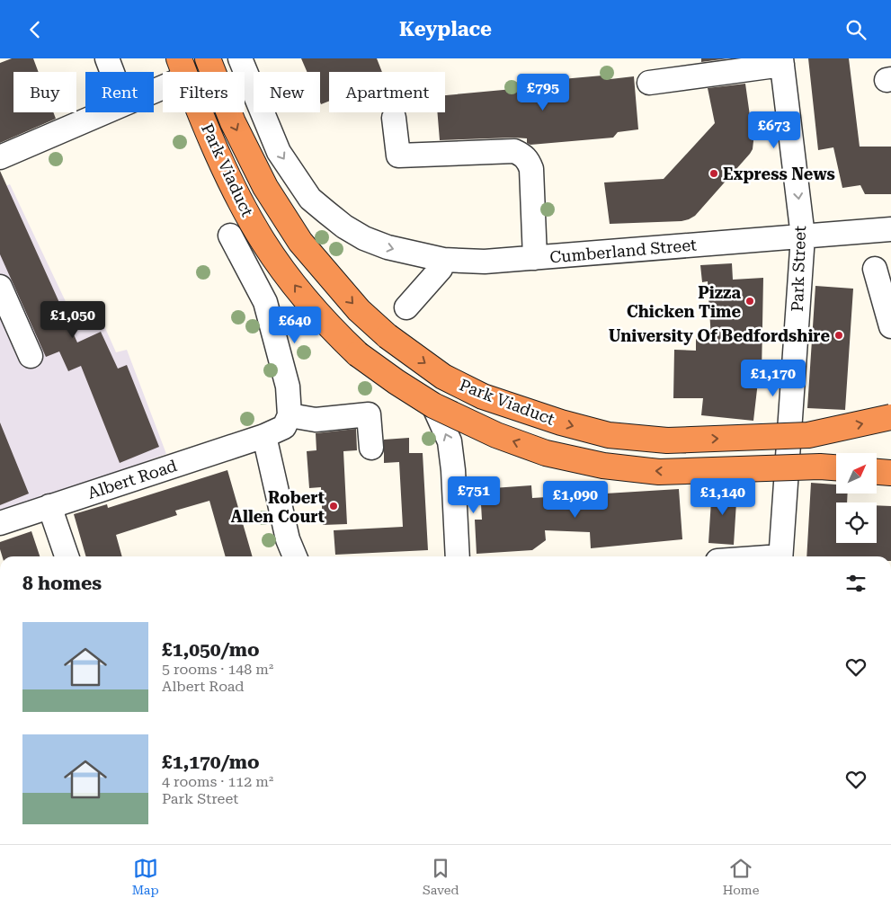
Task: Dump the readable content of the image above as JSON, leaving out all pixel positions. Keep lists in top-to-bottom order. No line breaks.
{"streets":{"highway":["Park Viaduct"],"street":["Cumberland Street","Park Street","Albert Road"]},"crossings":[["Cumberland Street","Park Street"]],"one_way":["Cumberland Street","Park Street"],"places":["Express News","Pizza Chicken Time","University Of Bedfordshire","Robert Allen Court"],"north":"top right","page":{"header":"Keyplace","chip":["Buy","Rent","Filters","New","Apartment"],"price":["£795","£673","£1,050","£640","£1,170","£751","£1,140","£1,090"],"heading":"8 homes","list":[{"name":"£1,050/mo","note":"5 rooms · 148 m² · Albert Road"},{"name":"£1,170/mo","note":"4 rooms · 112 m² · Park Street"}],"tabs":["Map","Saved","Home"]}}
